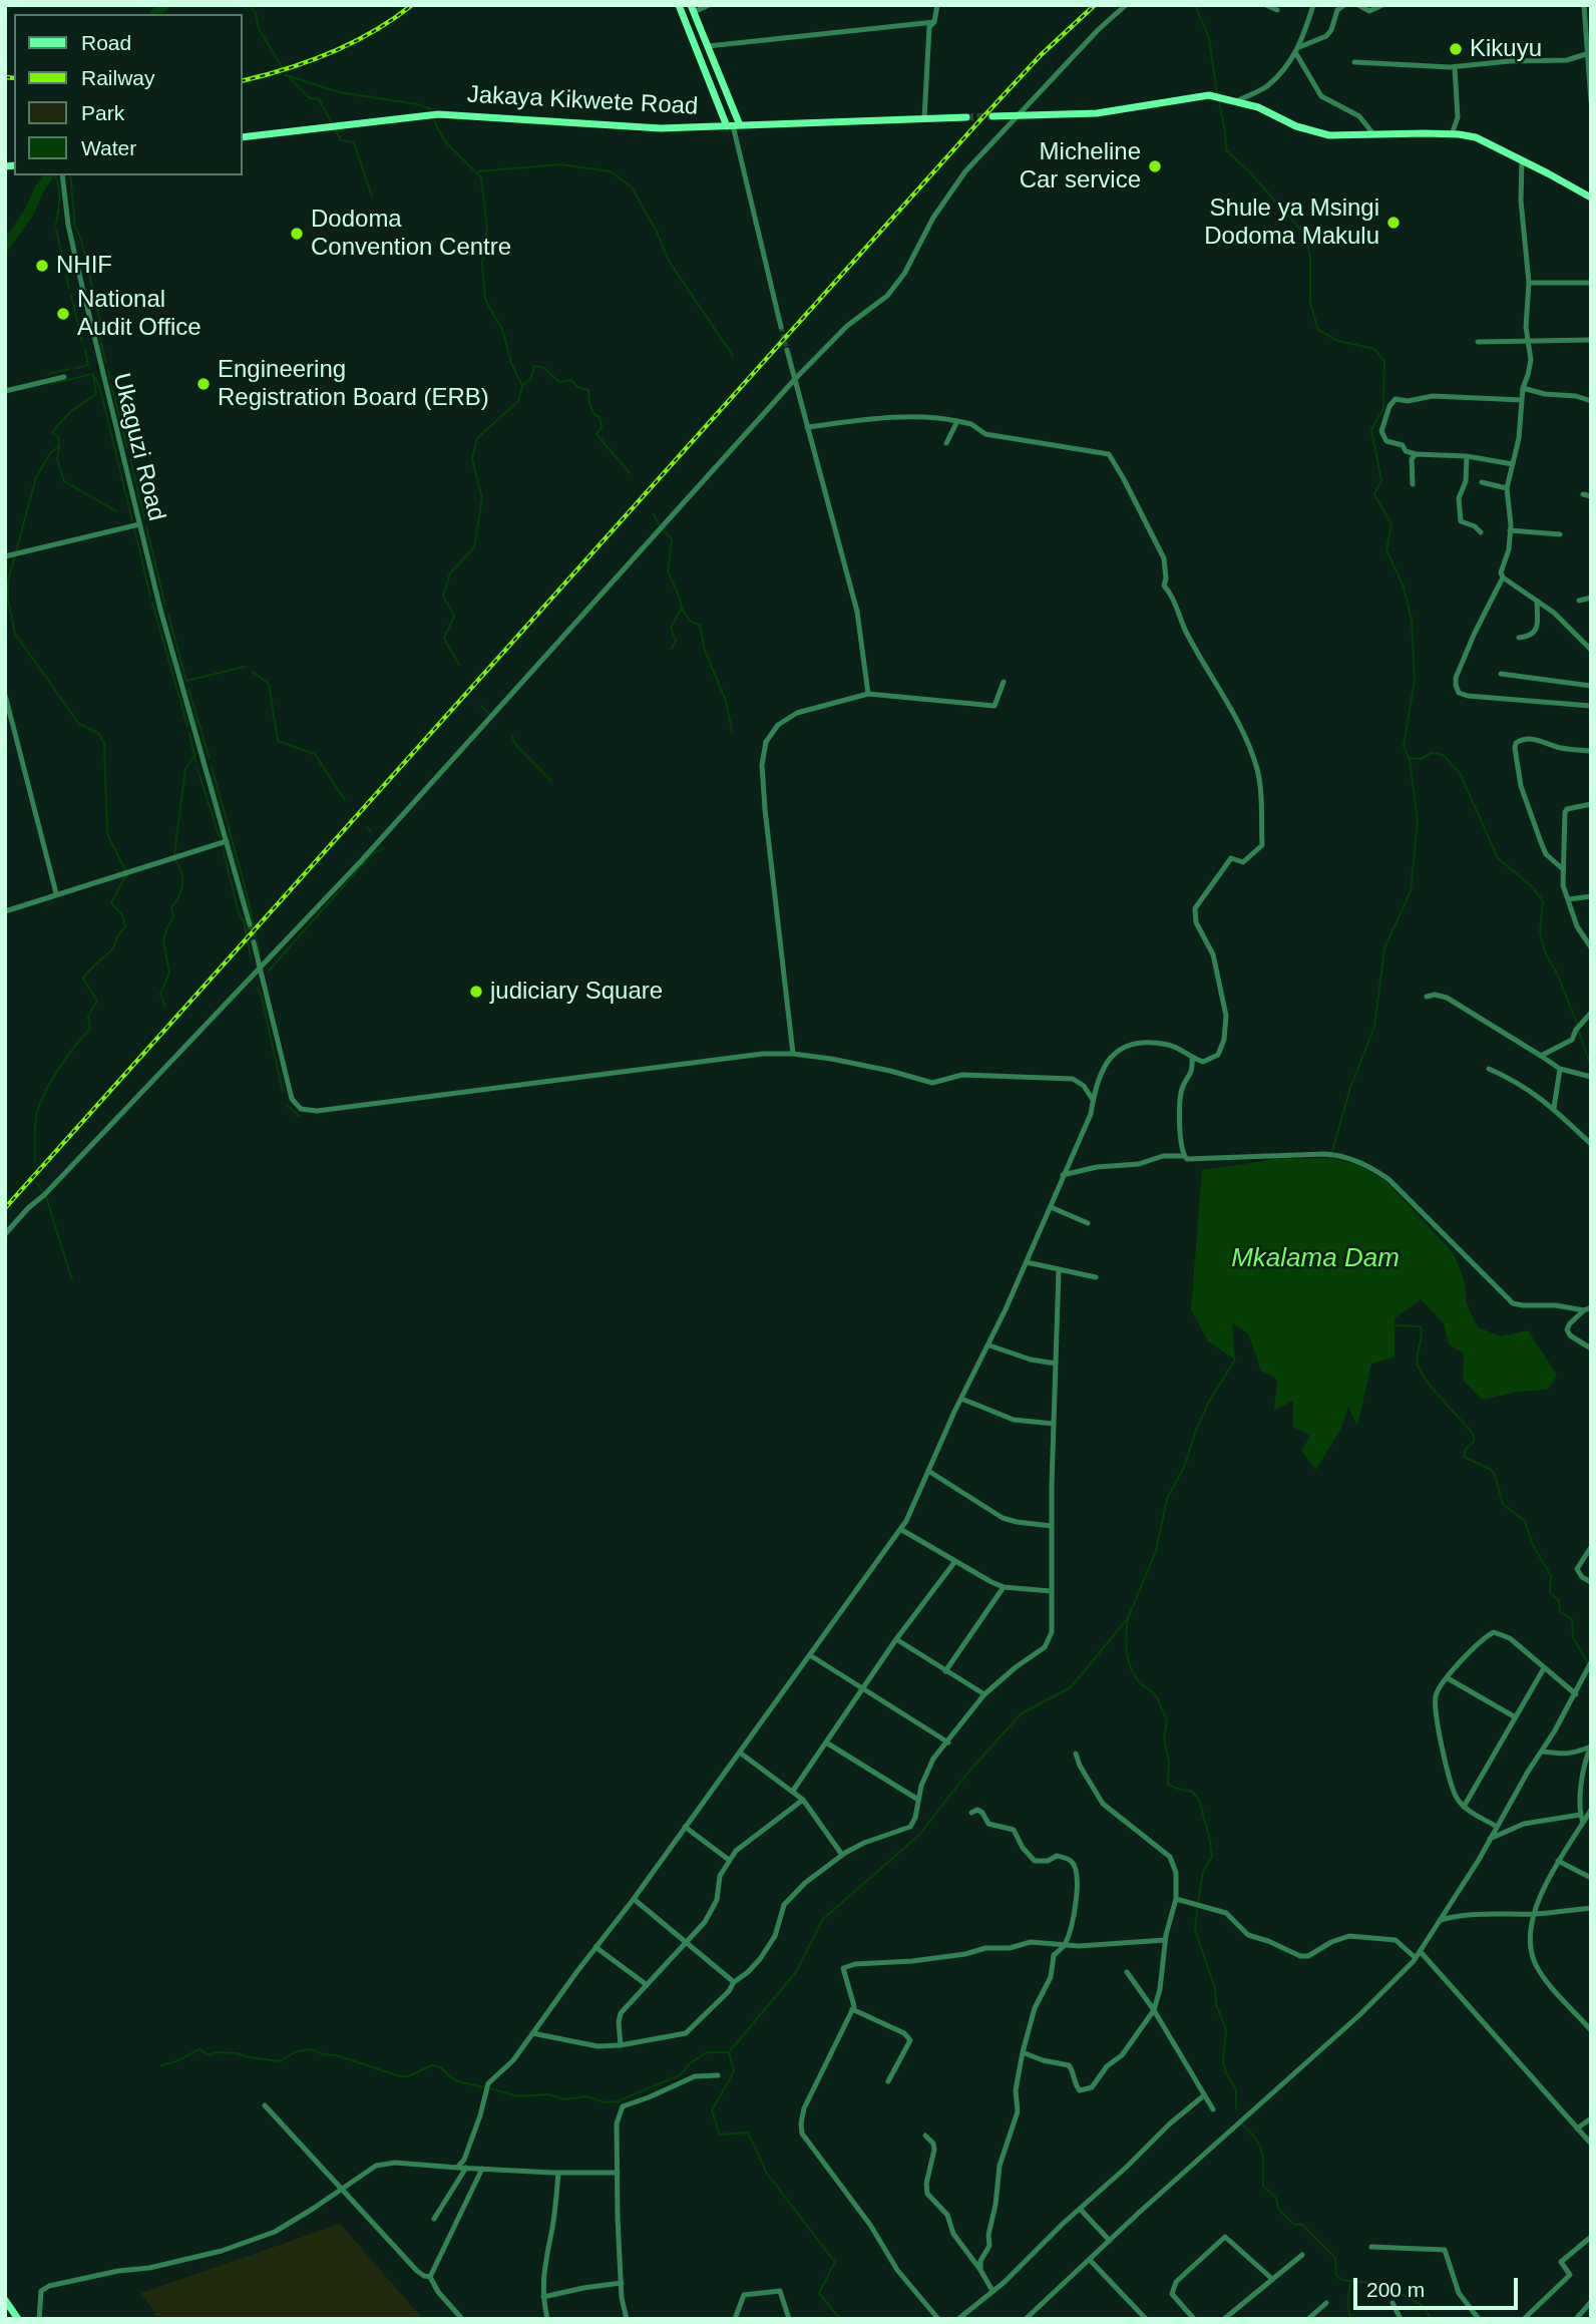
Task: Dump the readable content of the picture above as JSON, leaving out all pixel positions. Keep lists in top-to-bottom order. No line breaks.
{"streets":{"main road":["Jakaya Kikwete Road"],"street":["Ukaguzi Road"]},"water":["Mkalama Dam"],"places":["Kikuyu","Micheline Car service","Shule ya Msingi Dodoma Makulu","Dodoma Convention Centre","NHIF","National Audit Office","Engineering Registration Board (ERB)","judiciary Square"],"legend":["Road","Railway","Park","Water"],"scale_bar":"200 m"}
